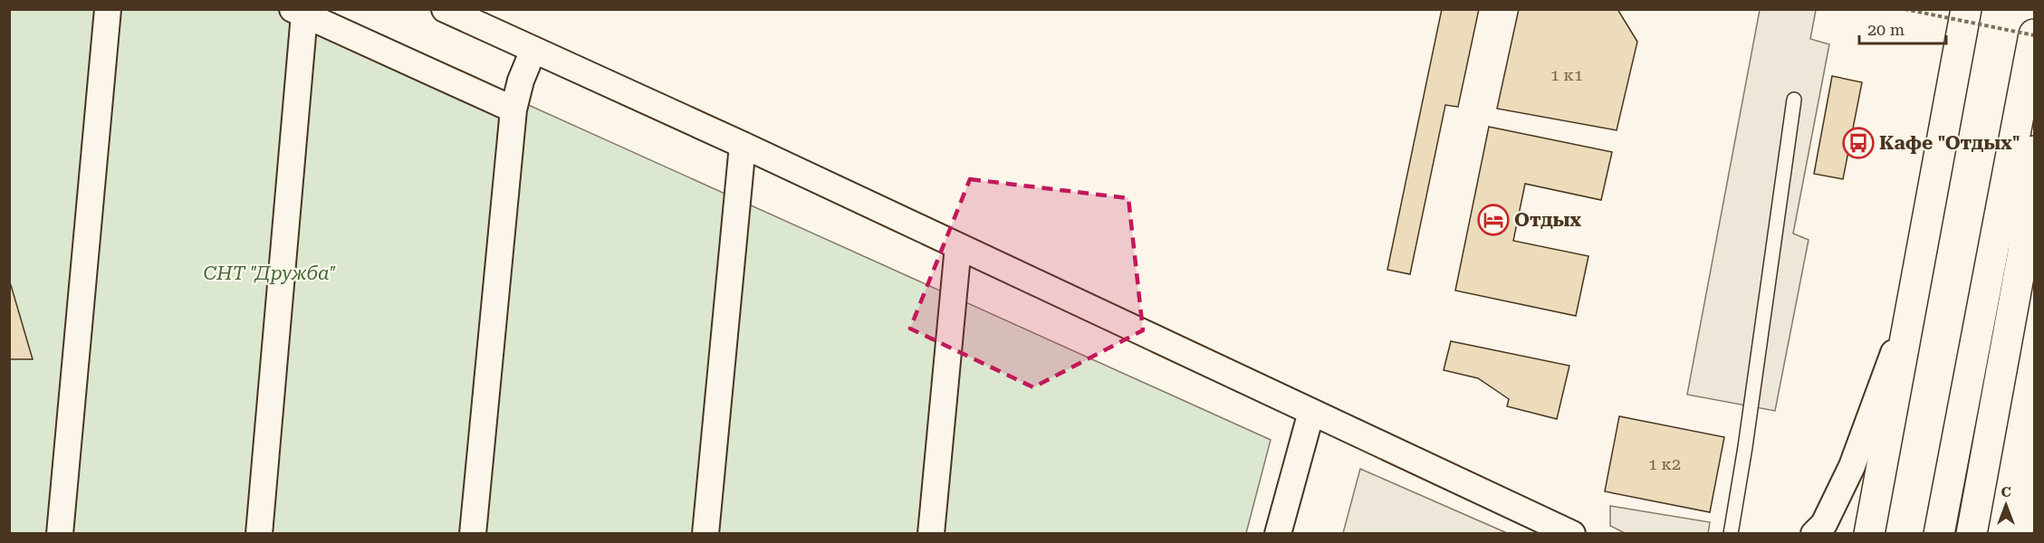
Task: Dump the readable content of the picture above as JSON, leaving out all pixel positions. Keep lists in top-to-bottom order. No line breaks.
{"parks":["СНТ \"Дружба\""],"places":{"bus stop":["Кафе \"Отдых\""],"hotel":["Отдых"]},"house_numbers":["1 к1","1 к2"],"scale_bar":"20 m","north":"top"}
